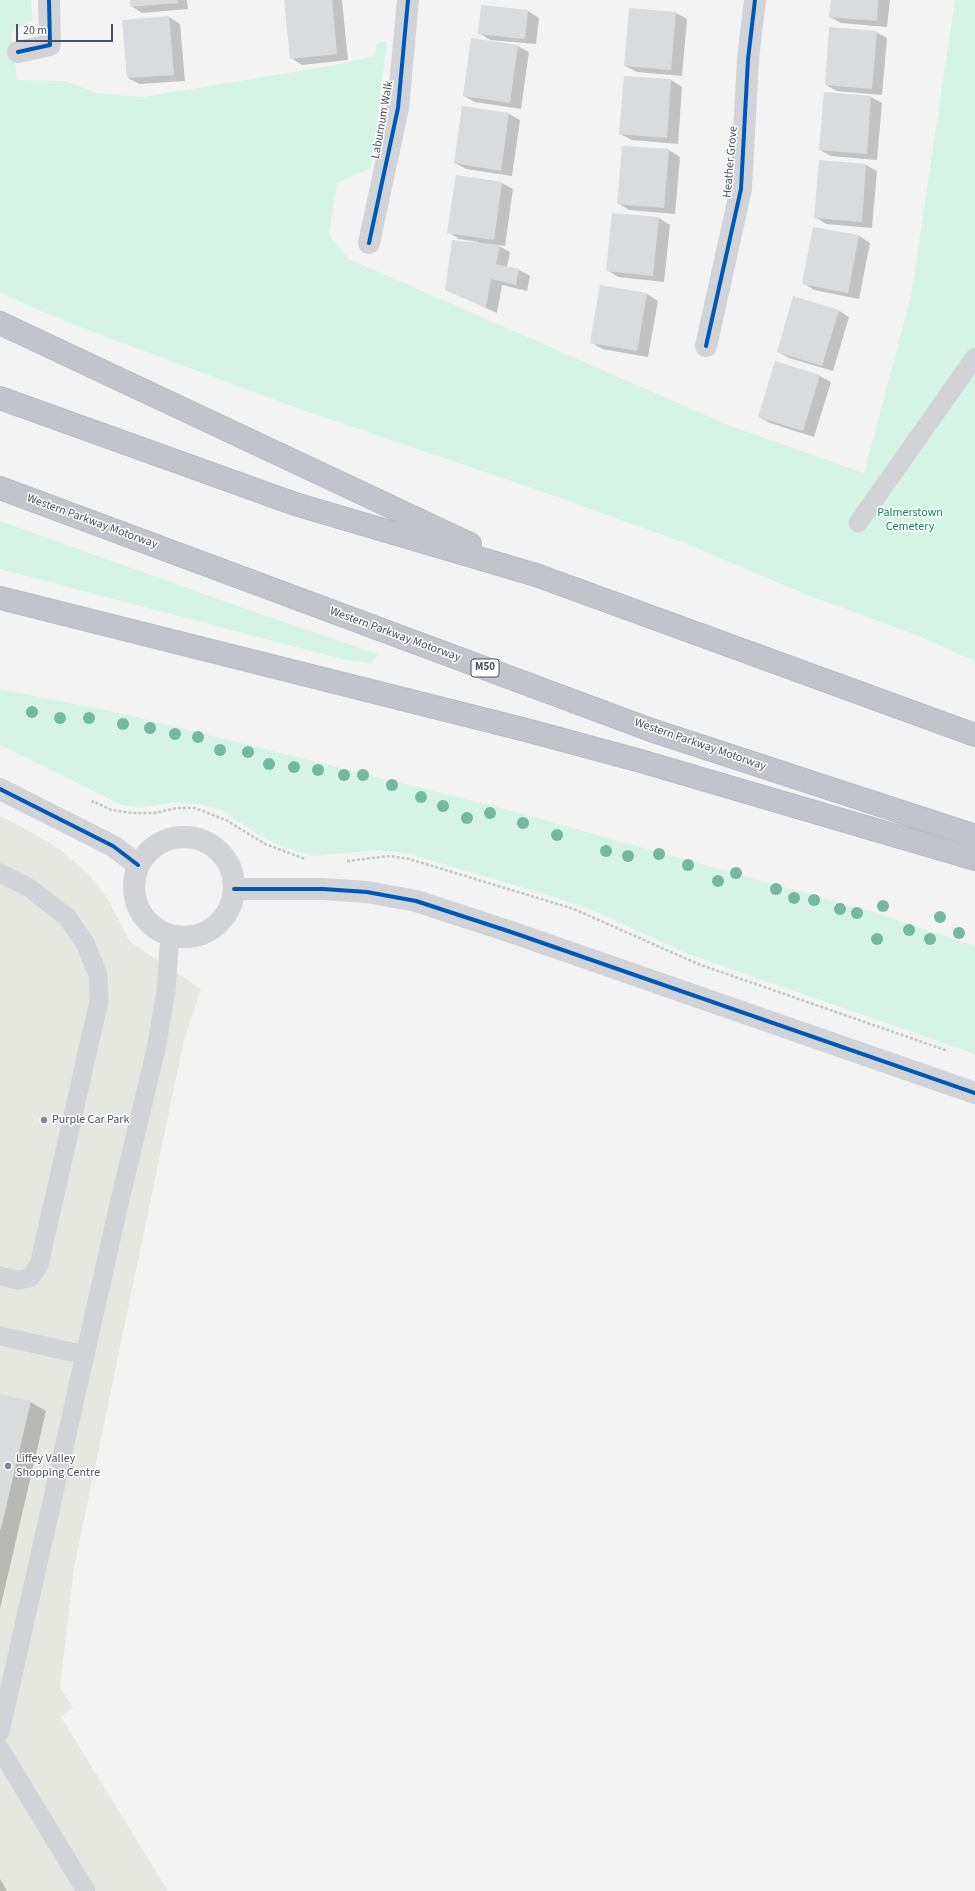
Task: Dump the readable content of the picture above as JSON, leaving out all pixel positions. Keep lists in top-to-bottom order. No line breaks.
{"streets":{"highway":["Western Parkway Motorway","M50"],"street":["Laburnum Walk","Heather Grove"]},"parks":["Palmerstown Cemetery"],"places":["Purple Car Park","Liffey Valley Shopping Centre"],"scale_bar":"20 m"}
